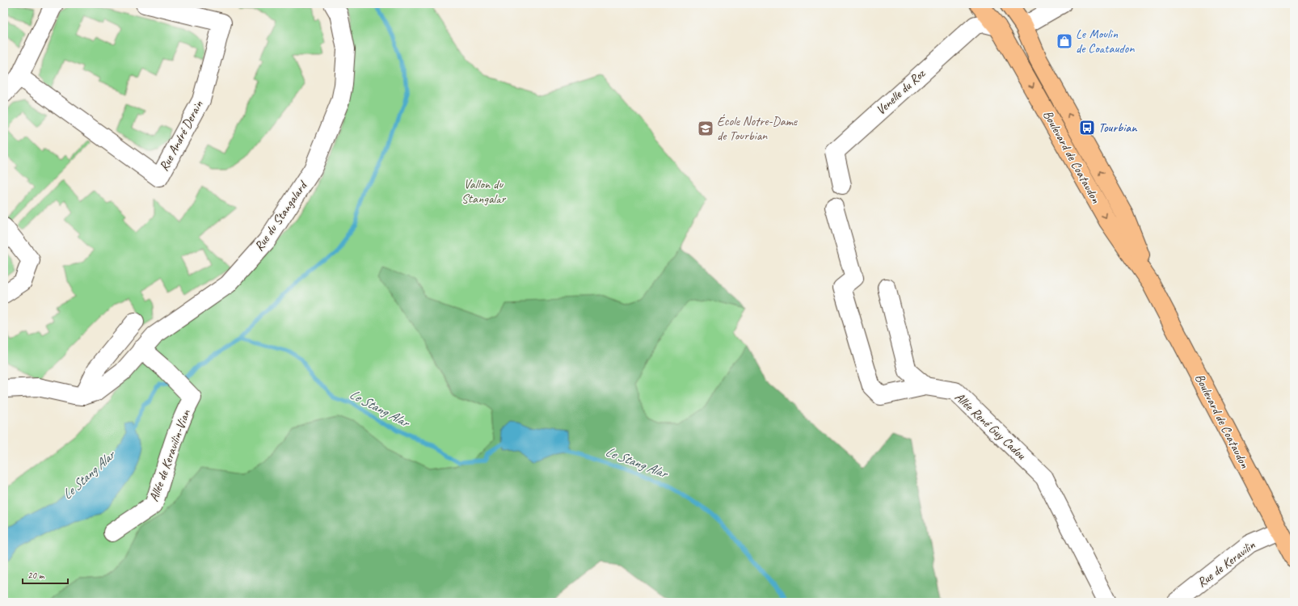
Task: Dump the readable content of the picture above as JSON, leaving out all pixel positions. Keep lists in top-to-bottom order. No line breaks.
{"streets":{"main road":["Boulevard de Coataudon"],"street":["Venelle du Roz","Rue André Derain","Rue du Stangalard","Allée René Guy Cadou","Allée de Keravilin-Vian","Rue de Keravilin"]},"crossings":[["Venelle du Roz","Boulevard de Coataudon"],["Boulevard de Coataudon","Rue de Keravilin"],["Rue du Stangalard","Allée de Keravilin-Vian"]],"water":["Le Stang Alar"],"parks":["Vallon du Stangalar"],"places":{"shop":["Le Moulin de Coataudon"],"bus stop":["Tourbian"],"school or university":["École Notre-Dame de Tourbian"]},"scale_bar":"20 m"}
